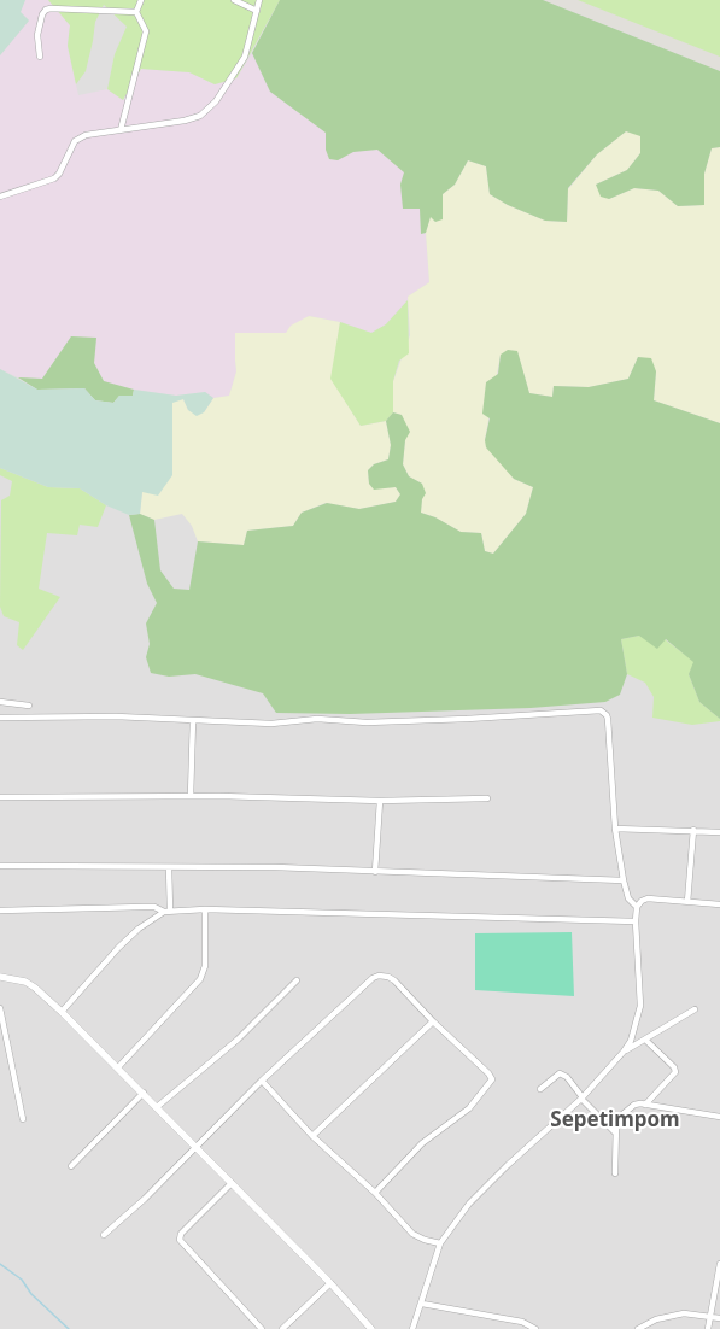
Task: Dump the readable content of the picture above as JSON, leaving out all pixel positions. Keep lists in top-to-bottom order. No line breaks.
{"districts":["Sepetimpom"]}
